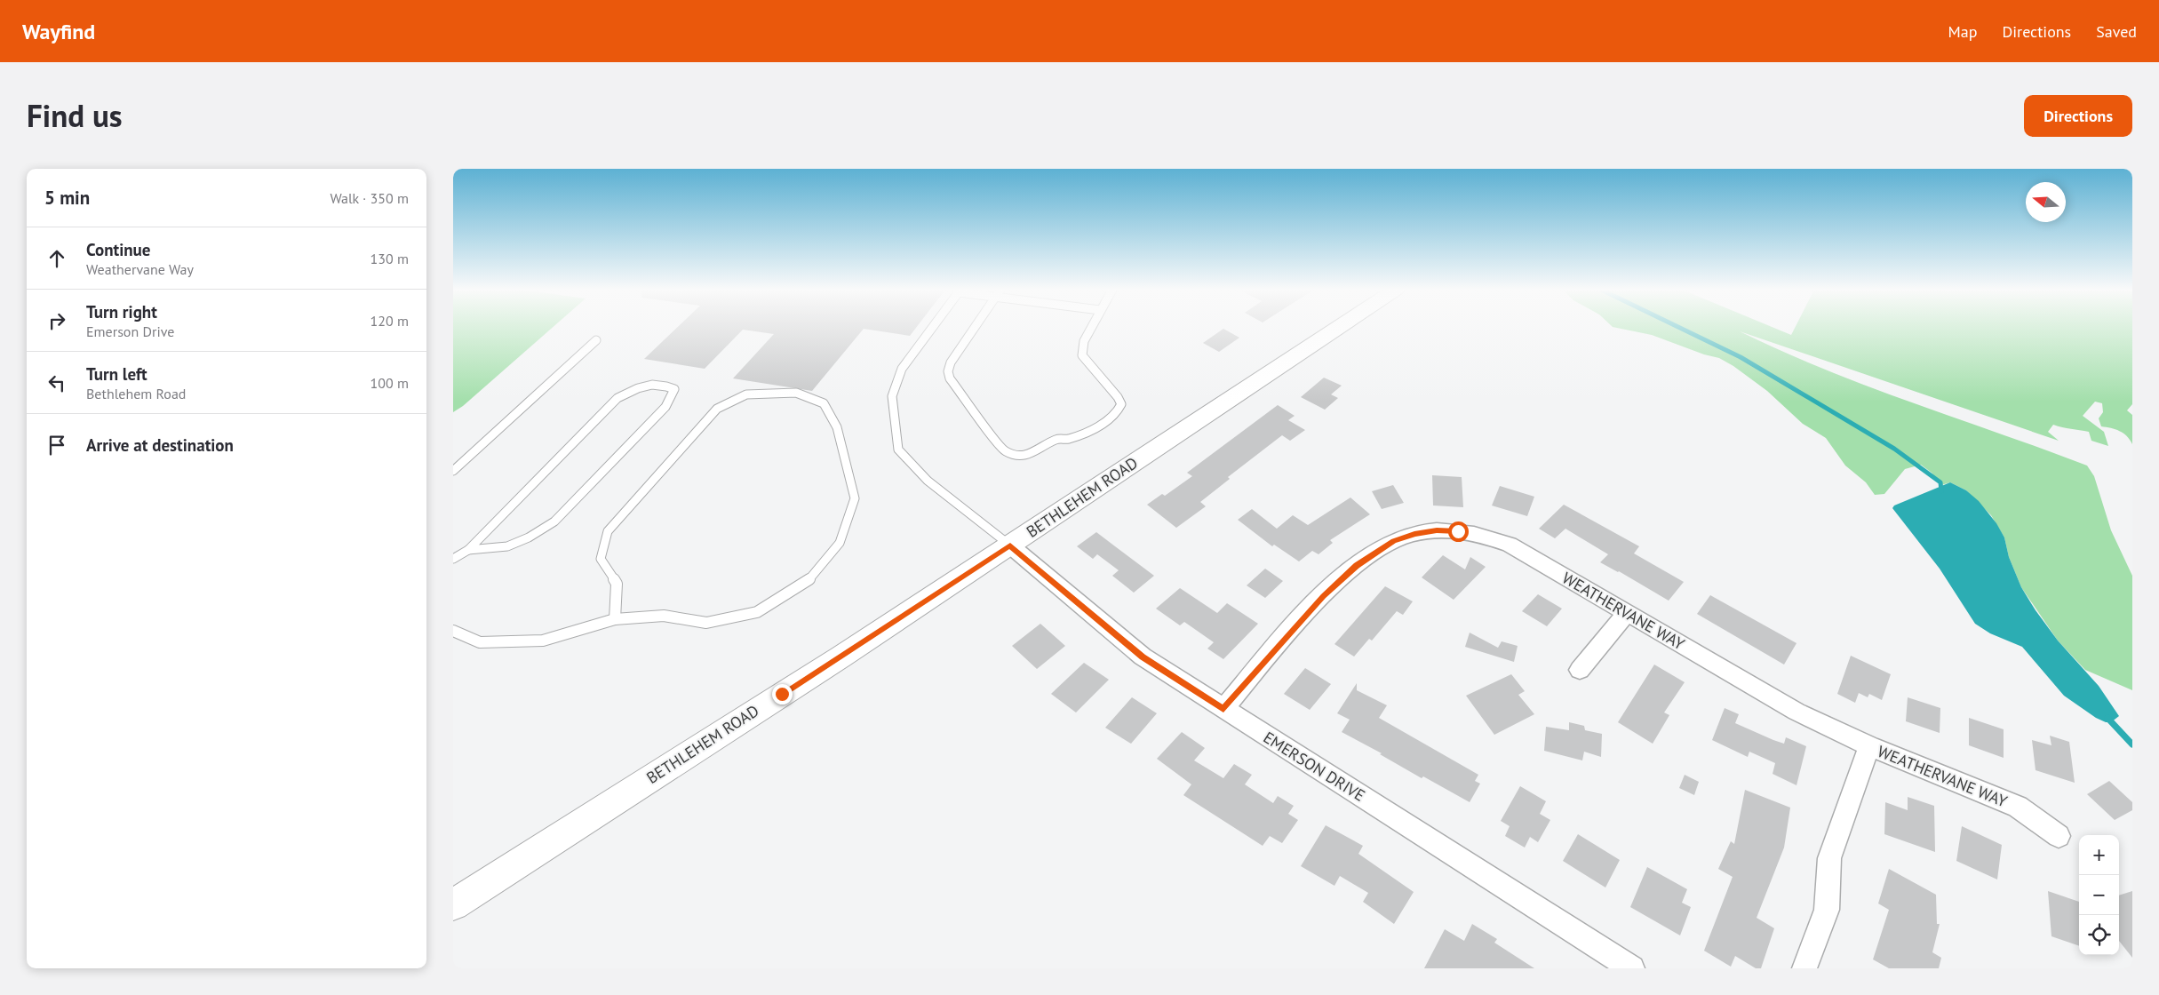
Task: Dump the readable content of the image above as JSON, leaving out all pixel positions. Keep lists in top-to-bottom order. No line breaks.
{"streets":{"main road":["BETHLEHEM ROAD"],"street":["WEATHERVANE WAY","EMERSON DRIVE"]},"crossings":[["BETHLEHEM ROAD","EMERSON DRIVE"],["WEATHERVANE WAY","EMERSON DRIVE"]],"north":"left","page":{"header":"Wayfind","nav":["Map","Directions","Saved"],"title":"Find us","buttons":"Directions","heading":["5 min","Walk · 350 m"],"list":[["Continue","Weathervane Way","130 m"],["Turn right","Emerson Drive","120 m"],["Turn left","Bethlehem Road","100 m"],"Arrive at destination"],"map_buttons":["+","−"]}}
